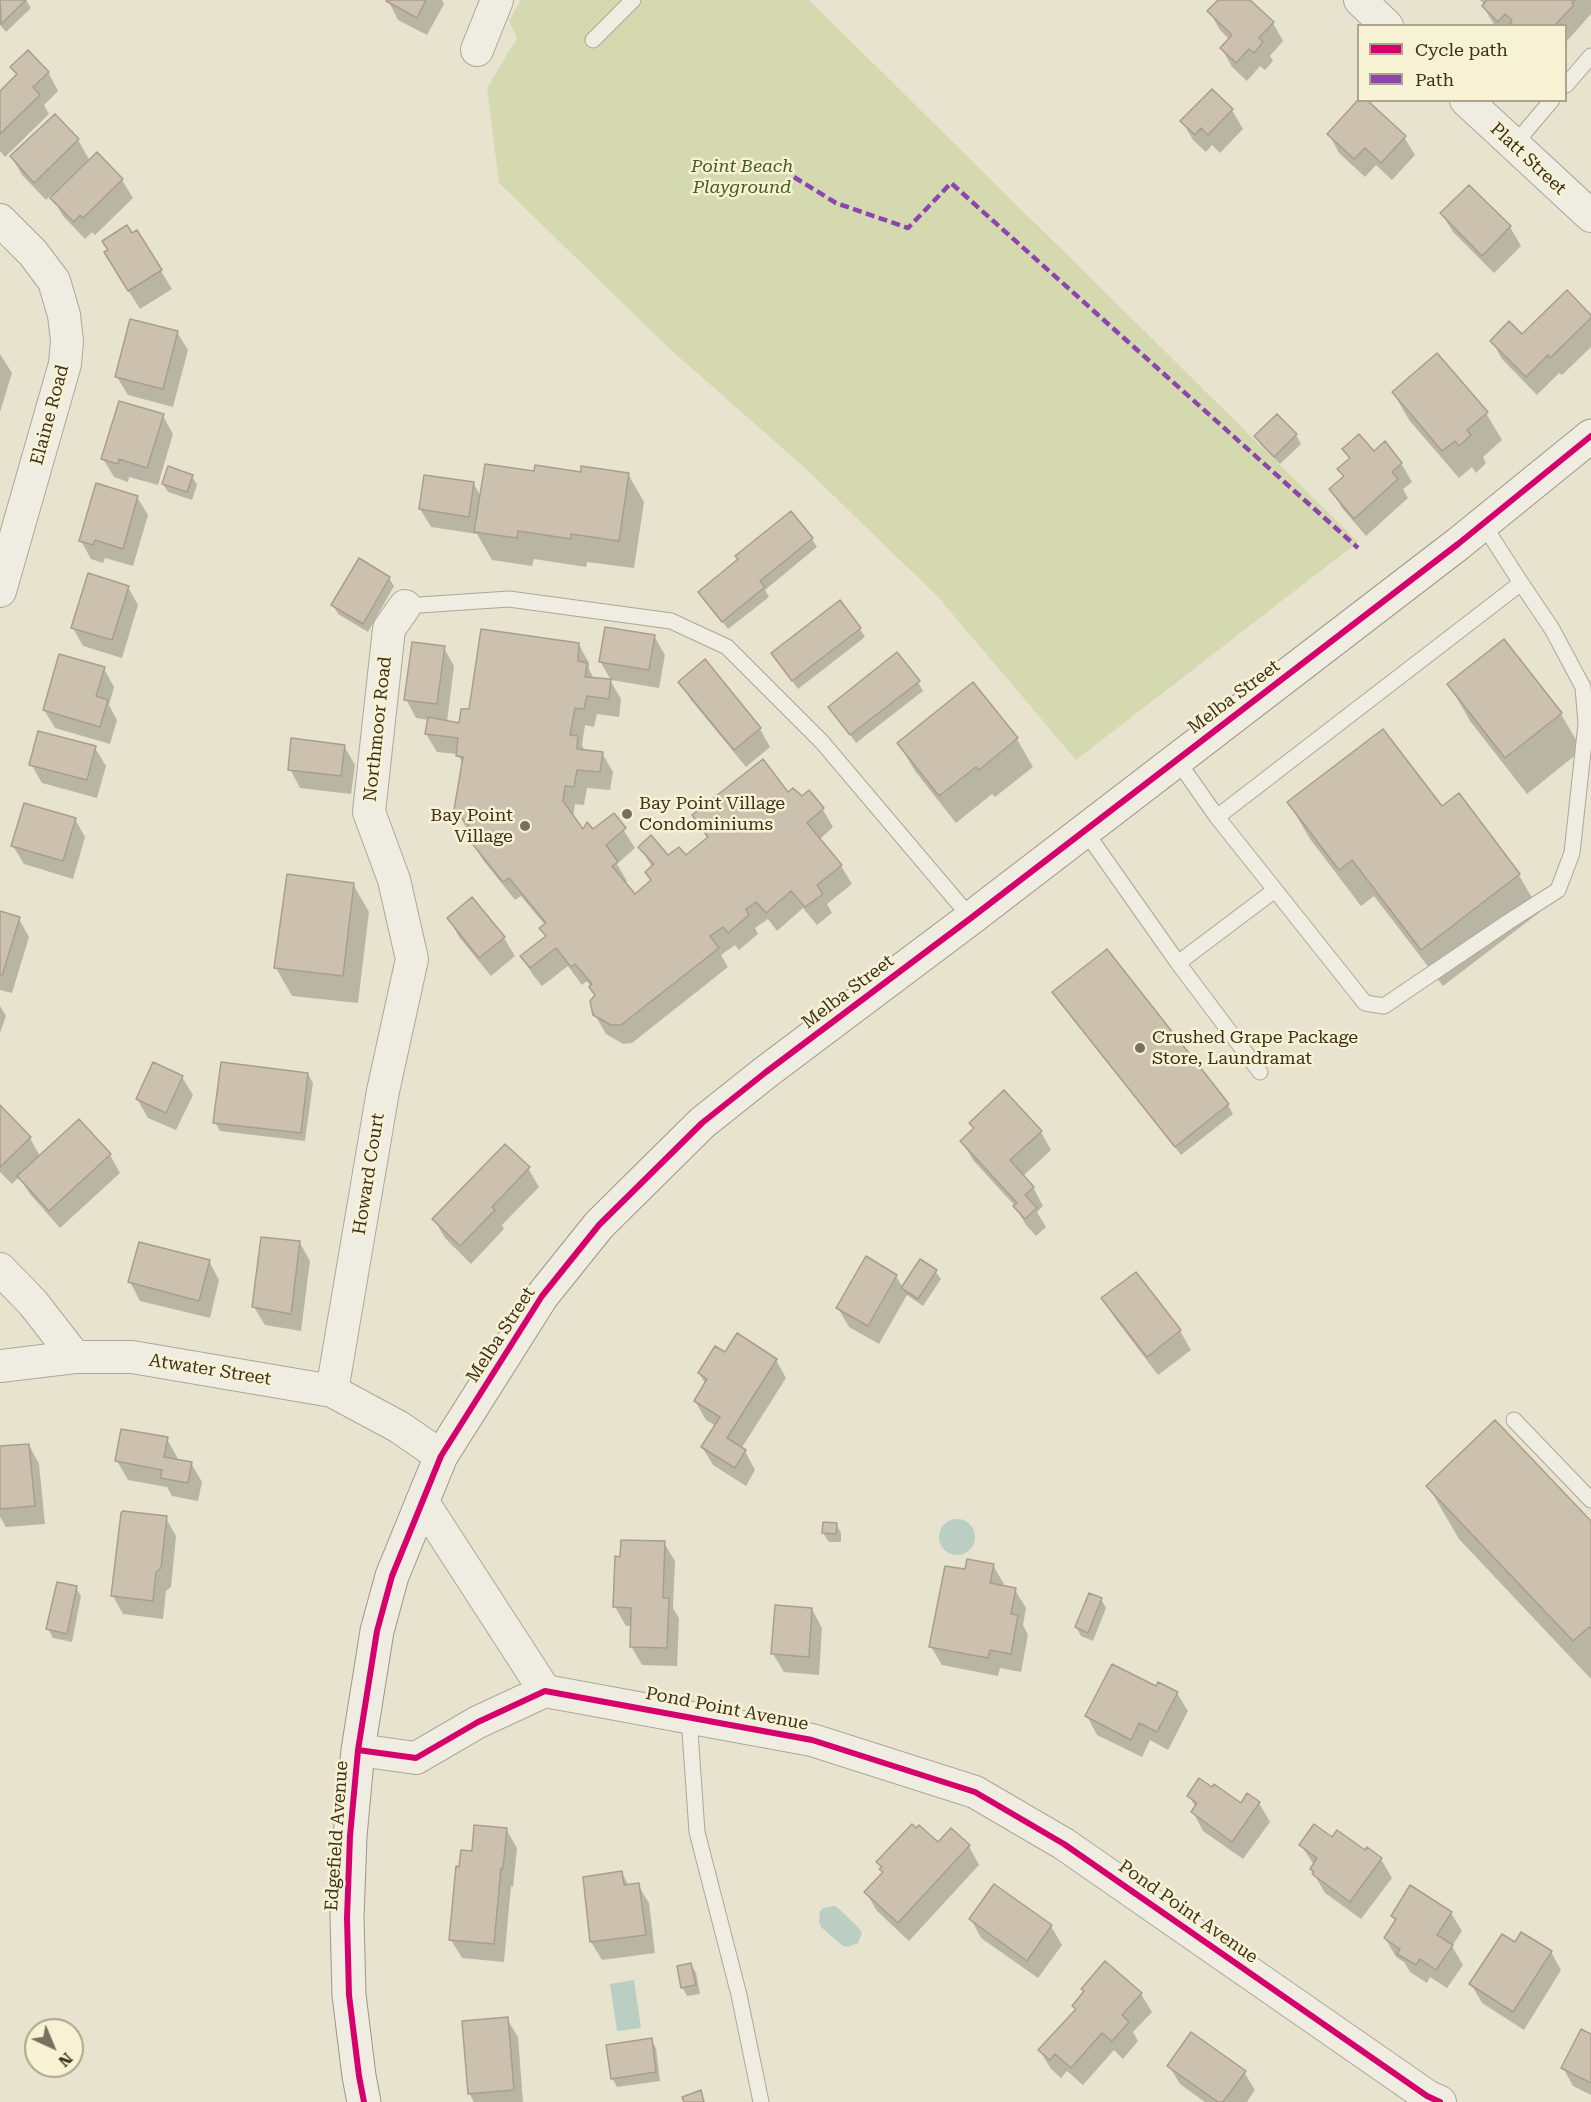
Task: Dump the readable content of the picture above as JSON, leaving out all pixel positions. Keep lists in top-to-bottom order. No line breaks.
{"streets":{"main road":["Melba Street","Edgefield Avenue"],"street":["Platt Street","Elaine Road","Northmoor Road","Howard Court","Atwater Street","Pond Point Avenue"]},"crossings":[["Melba Street","Atwater Street"],["Melba Street","Edgefield Avenue"],["Northmoor Road","Howard Court"],["Howard Court","Atwater Street"]],"parks":["Point Beach Playground"],"places":["Bay Point Village Condominiums","Bay Point Village","Crushed Grape Package Store, Laundramat"],"legend":["Cycle path","Path"],"north":"bottom right"}
